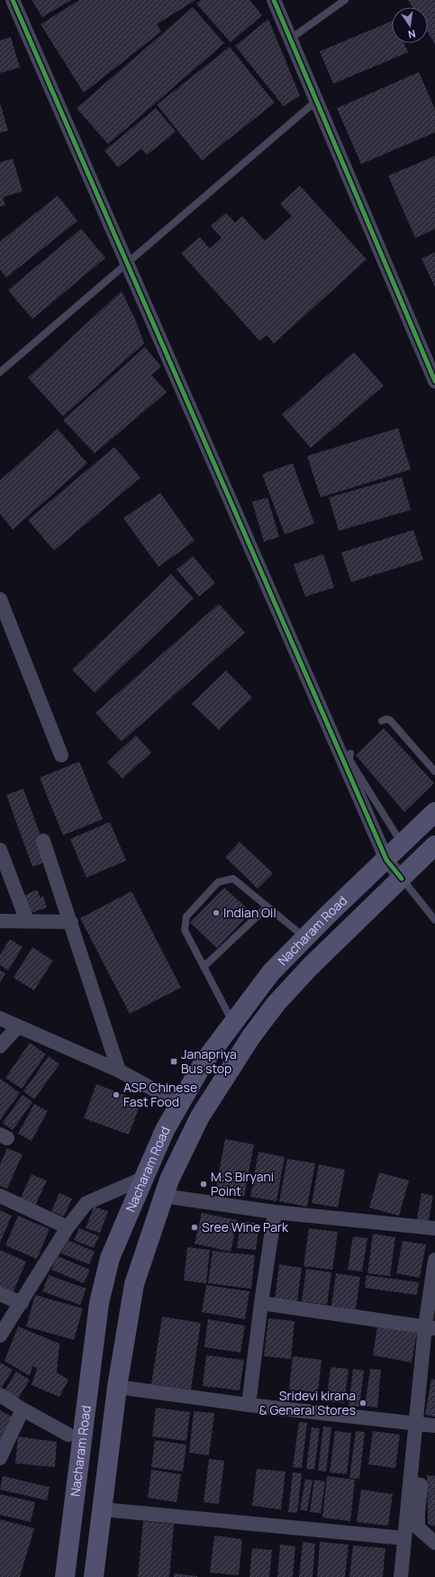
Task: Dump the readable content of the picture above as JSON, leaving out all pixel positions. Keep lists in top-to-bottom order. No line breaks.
{"streets":{"main road":["Nacharam Road"]},"places":{"other":["Indian Oil","ASP Chinese Fast Food","M.S Biryani Point","Sree Wine Park","Sridevi kirana & General Stores"],"transit":["Janapriya Bus stop"]},"north":"bottom"}
